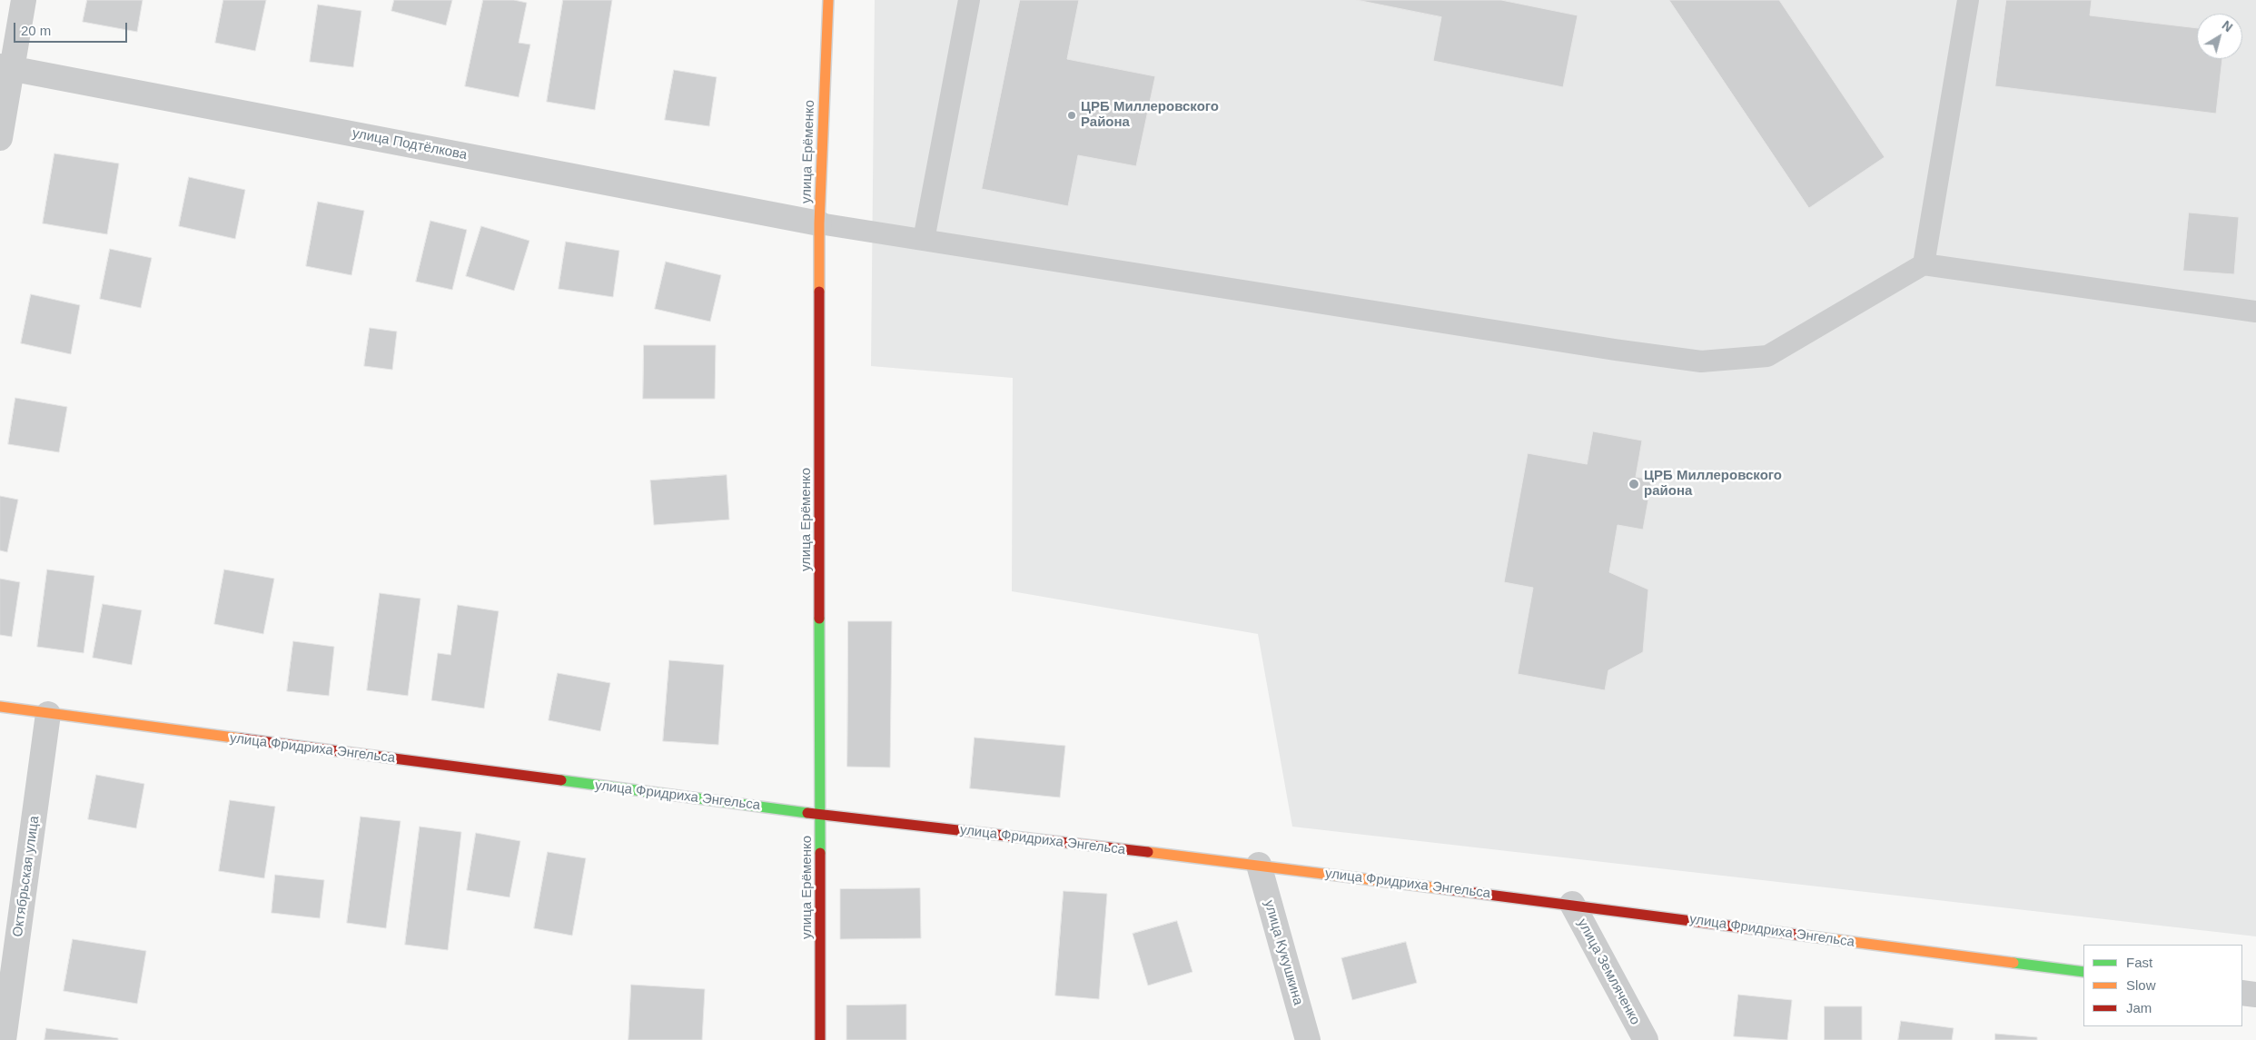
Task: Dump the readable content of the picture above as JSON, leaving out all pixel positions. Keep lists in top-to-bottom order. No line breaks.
{"streets":{"street":["улица Подтёлкова","улица Ерёменко","улица Фридриха Энгельса","Октябрьская улица","улица Кукушкина","улица Земляченко"]},"crossings":[["улица Подтёлкова","улица Ерёменко"],["улица Ерёменко","улица Фридриха Энгельса"],["улица Фридриха Энгельса","Октябрьская улица"],["улица Фридриха Энгельса","улица Кукушкина"],["улица Фридриха Энгельса","улица Земляченко"]],"places":["ЦРБ Миллеровского Района","ЦРБ Миллеровского района"],"legend":["Fast","Slow","Jam"],"scale_bar":"20 m","north":"top right"}
